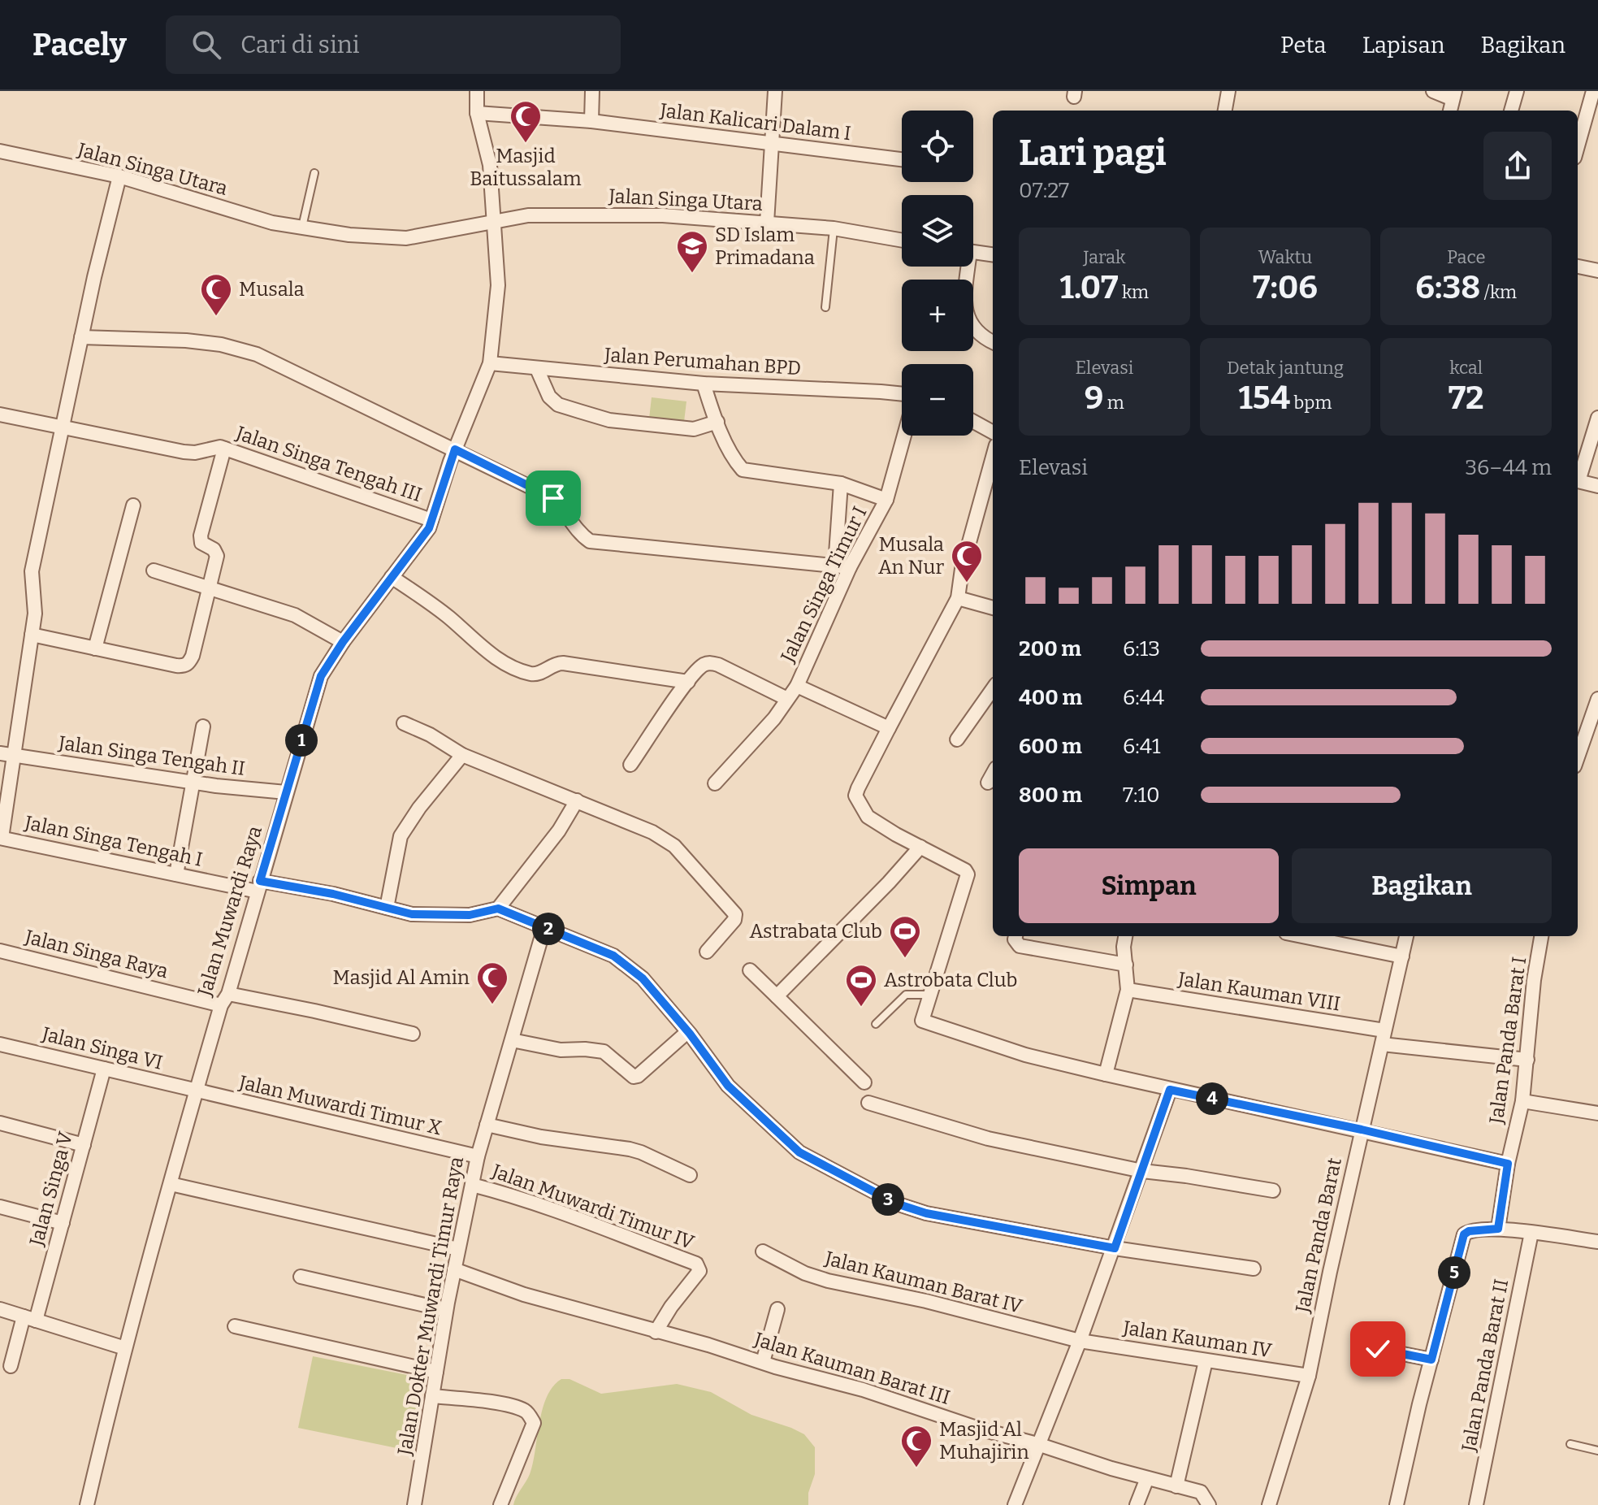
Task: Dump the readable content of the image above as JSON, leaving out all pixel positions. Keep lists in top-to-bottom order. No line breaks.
{"streets":{"street":["Jalan Kalicari Dalam I","Jalan Singa Utara","Jalan Perumahan BPD","Jalan Singa Tengah III","Jalan Singa Timur I","Jalan Singa Tengah II","Jalan Singa Tengah I","Jalan Muwardi Raya","Jalan Singa Raya","Jalan Kauman VIII","Jalan Panda Barat I","Jalan Singa VI","Jalan Muwardi Timur X","Jalan Singa V","Jalan Muwardi Timur IV","Jalan Panda Barat","Jalan Kauman Barat IV","Jalan Dokter Muwardi Timur Raya","Jalan Kauman IV","Jalan Panda Barat II","Jalan Kauman Barat III"]},"crossings":[["Jalan Kalicari Dalam I","Jalan Muwardi Raya"],["Jalan Singa Utara","Jalan Muwardi Raya"],["Jalan Perumahan BPD","Jalan Singa Timur I"],["Jalan Perumahan BPD","Jalan Muwardi Raya"],["Jalan Singa Tengah III","Jalan Muwardi Raya"],["Jalan Singa Tengah II","Jalan Muwardi Raya"],["Jalan Singa Tengah I","Jalan Muwardi Raya"],["Jalan Muwardi Raya","Jalan Singa Raya"],["Jalan Muwardi Raya","Jalan Singa VI"],["Jalan Muwardi Raya","Jalan Muwardi Timur X"],["Jalan Kauman VIII","Jalan Panda Barat I"],["Jalan Kauman VIII","Jalan Panda Barat"],["Jalan Singa VI","Jalan Muwardi Timur X"],["Jalan Singa VI","Jalan Singa V"],["Jalan Muwardi Timur X","Jalan Dokter Muwardi Timur Raya"],["Jalan Muwardi Timur IV","Jalan Dokter Muwardi Timur Raya"],["Jalan Muwardi Timur IV","Jalan Kauman Barat III"],["Jalan Panda Barat","Jalan Kauman IV"],["Jalan Kauman Barat IV","Jalan Kauman IV"],["Jalan Dokter Muwardi Timur Raya","Jalan Kauman Barat III"]],"places":{"mosque":["Masjid Baitussalam","Musala","Musala An Nur","Masjid Al Amin","Masjid Al Muhajirin"],"school or university":["SD Islam Primadana"],"sports":["Astrabata Club","Astrobata Club"]},"page":{"header":"Pacely","search":"Cari di sini","nav":["Peta","Lapisan","Bagikan"],"map_buttons":["+","−"],"heading":["Lari pagi","07:27"],"stats":[["Jarak","1.07 km"],["Waktu","7:06"],["Pace","6:38 /km"],["Elevasi","9 m"],["Detak jantung","154 bpm"],["kcal","72"]],"chart":["Elevasi","36–44 m"],"list":[{"name":"200 m","note":"6:13"},{"name":"400 m","note":"6:44"},{"name":"600 m","note":"6:41"},{"name":"800 m","note":"7:10"}],"pins":["1","2","4","3","5"],"buttons":["Simpan","Bagikan"]}}
